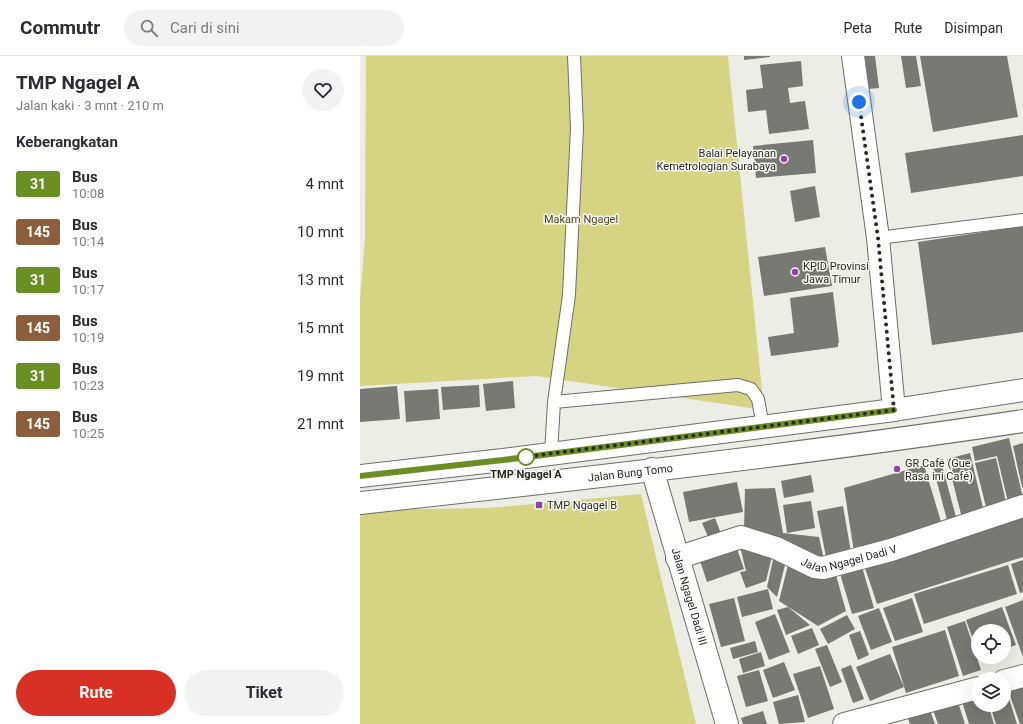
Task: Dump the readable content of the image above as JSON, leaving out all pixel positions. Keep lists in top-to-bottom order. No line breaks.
{"streets":{"main road":["Jalan Bung Tomo","Jalan Ngagel Dadi V","Jalan Ngagel Dadi III"]},"crossings":[["Jalan Bung Tomo","Jalan Ngagel Dadi III"],["Jalan Ngagel Dadi V","Jalan Ngagel Dadi III"]],"parks":["Makam Ngagel"],"places":{"other":["Balai Pelayanan Kemetrologian Surabaya","KPID Provinsi Jawa Timur","TMP Ngagel A","GR Café (Gue Rasa ini Café)"],"transit":["TMP Ngagel B"]},"lines":["bus line 31"],"page":{"header":"Commutr","search":"Cari di sini","nav":["Peta","Rute","Disimpan"],"heading":[["TMP Ngagel A","Jalan kaki · 3 mnt · 210 m"],"Keberangkatan"],"list":[{"mark":"31","name":"Bus","note":"10:08","value":"4 mnt"},{"mark":"145","name":"Bus","note":"10:14","value":"10 mnt"},{"mark":"31","name":"Bus","note":"10:17","value":"13 mnt"},{"mark":"145","name":"Bus","note":"10:19","value":"15 mnt"},{"mark":"31","name":"Bus","note":"10:23","value":"19 mnt"},{"mark":"145","name":"Bus","note":"10:25","value":"21 mnt"}],"buttons":["Rute","Tiket"]}}
